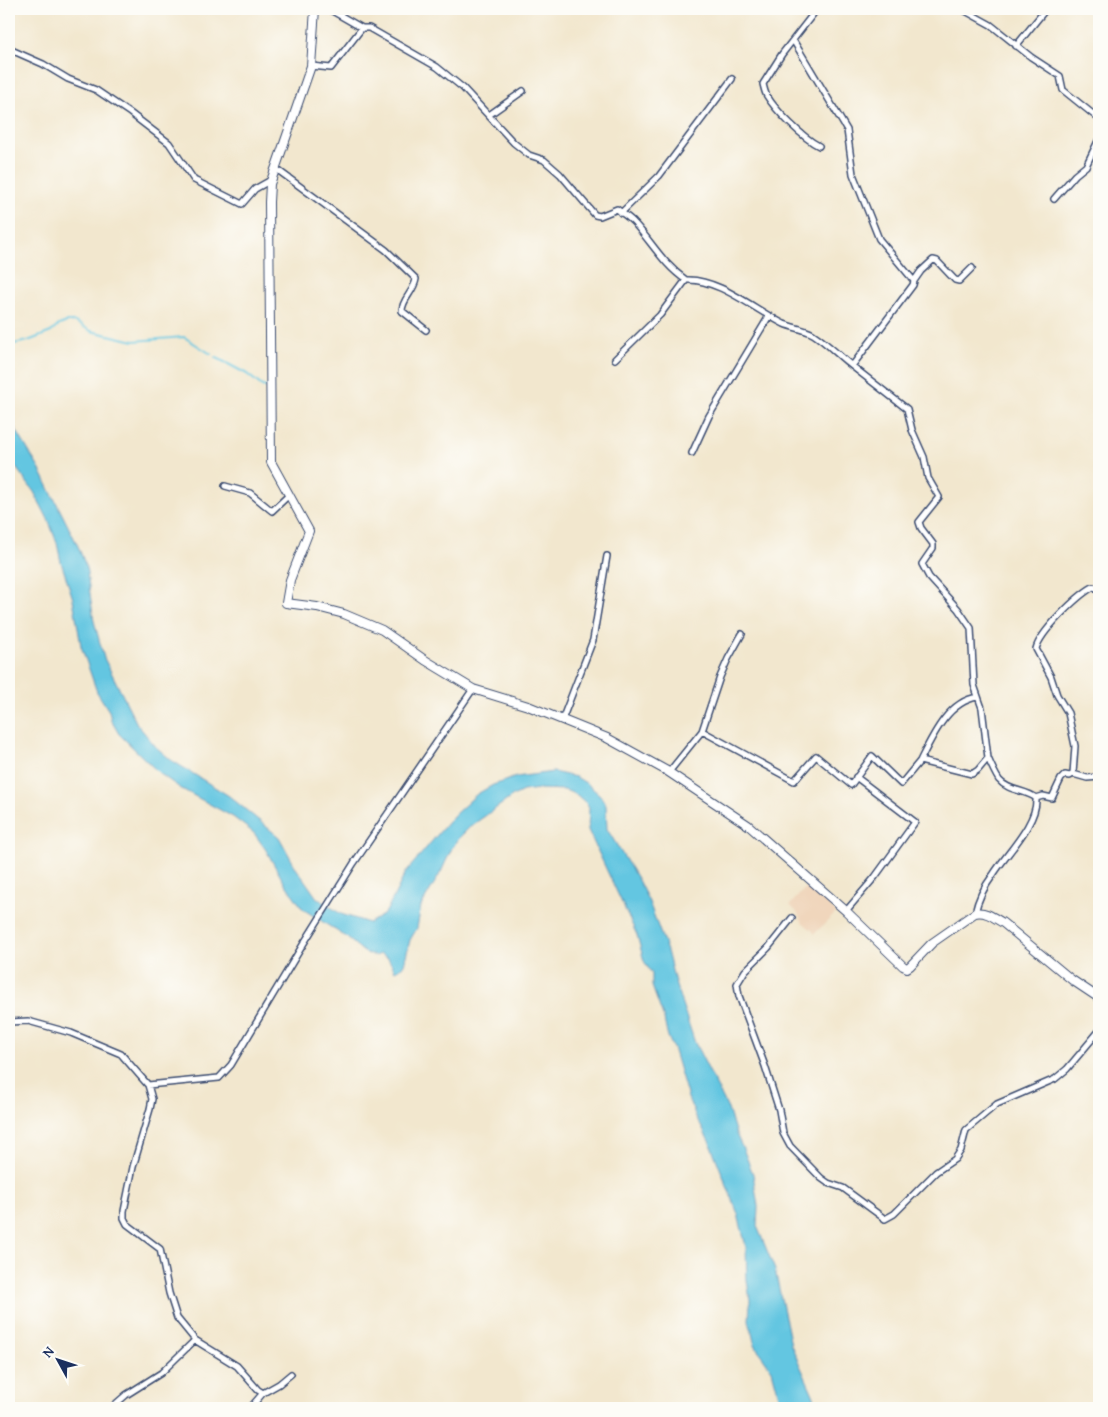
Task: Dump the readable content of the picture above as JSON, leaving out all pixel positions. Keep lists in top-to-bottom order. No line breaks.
{"north":"top left"}
